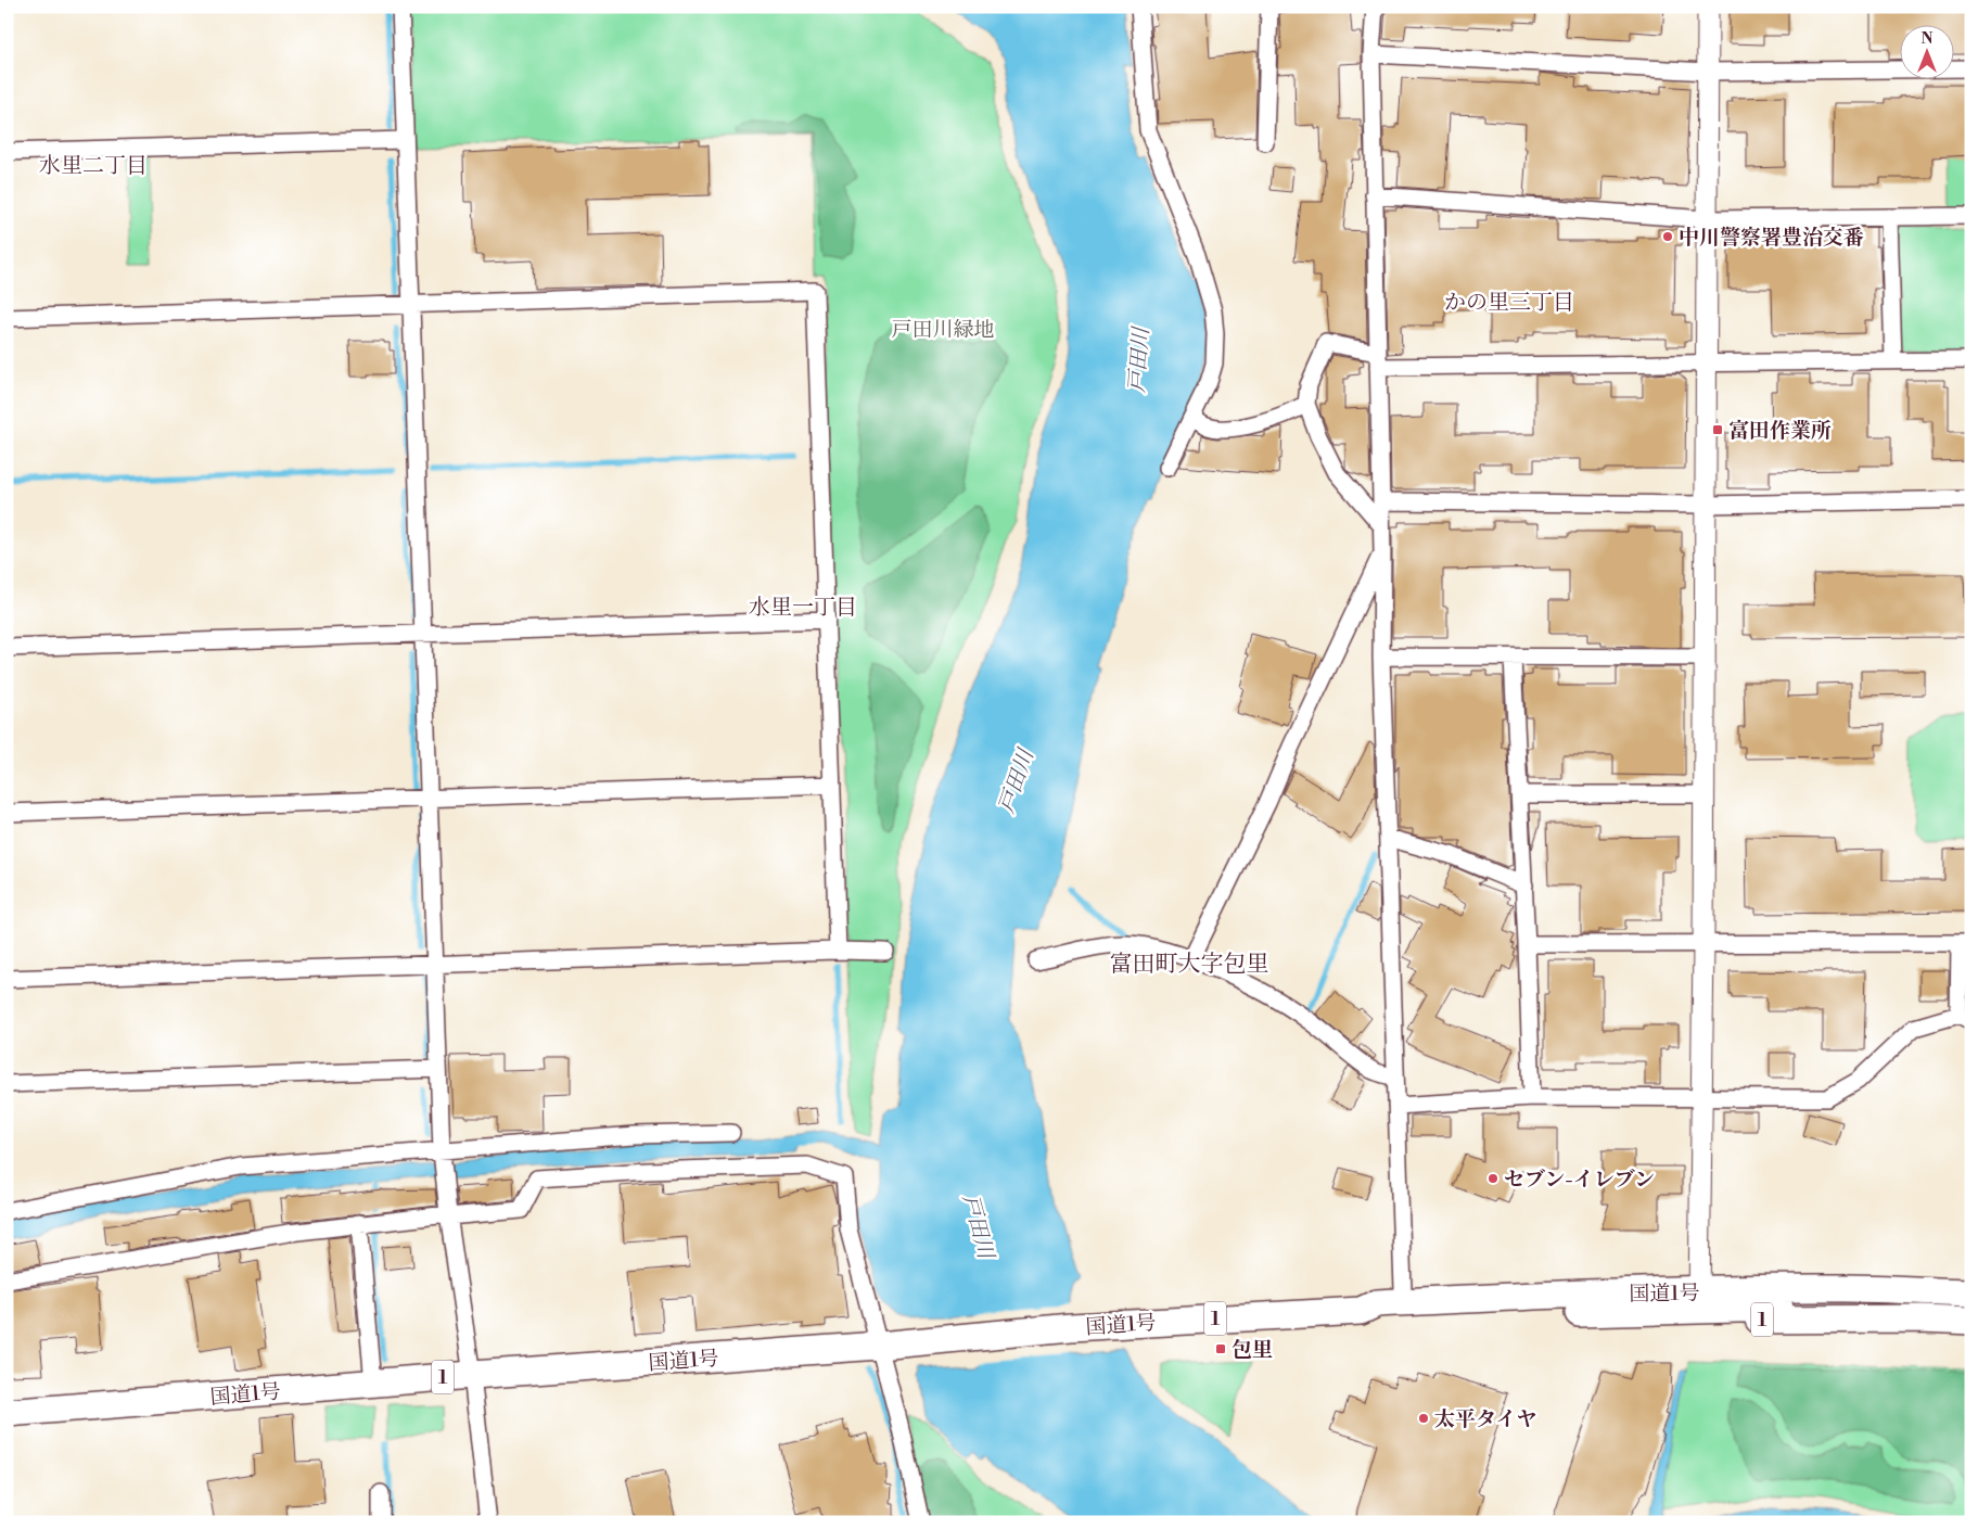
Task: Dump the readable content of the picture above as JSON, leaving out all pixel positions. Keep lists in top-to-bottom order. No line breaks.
{"streets":{"highway":["国道1号","1"]},"crossings":[["国道1号","1"]],"districts":["水里二丁目","かの里三丁目","水里一丁目","富田町大字包里"],"water":["戸田川"],"parks":["戸田川緑地"],"places":{"other":["中川警察署豊治交番","セブン-イレブン","太平タイヤ"],"transit":["富田作業所","包里"]},"north":"top"}
